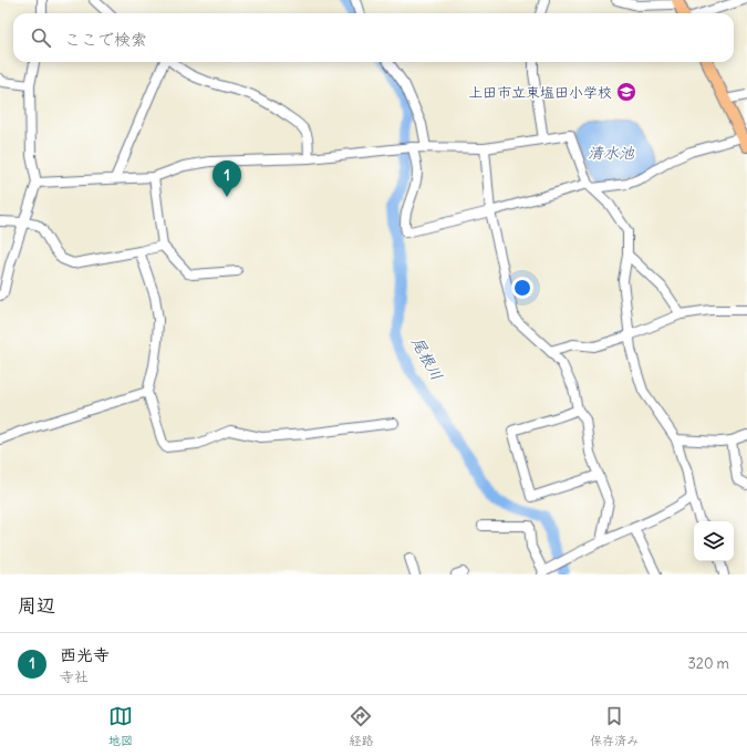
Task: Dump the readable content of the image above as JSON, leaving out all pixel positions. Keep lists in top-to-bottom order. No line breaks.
{"water":["清水池","尾根川"],"places":{"school or university":["上田市立東塩田小学校"]},"page":{"search":"ここで検索","pins":"1","heading":"周辺","list":[{"mark":"1","name":"西光寺","note":"寺社","value":"320 m"}],"nav":["地図","経路","保存済み"]}}
